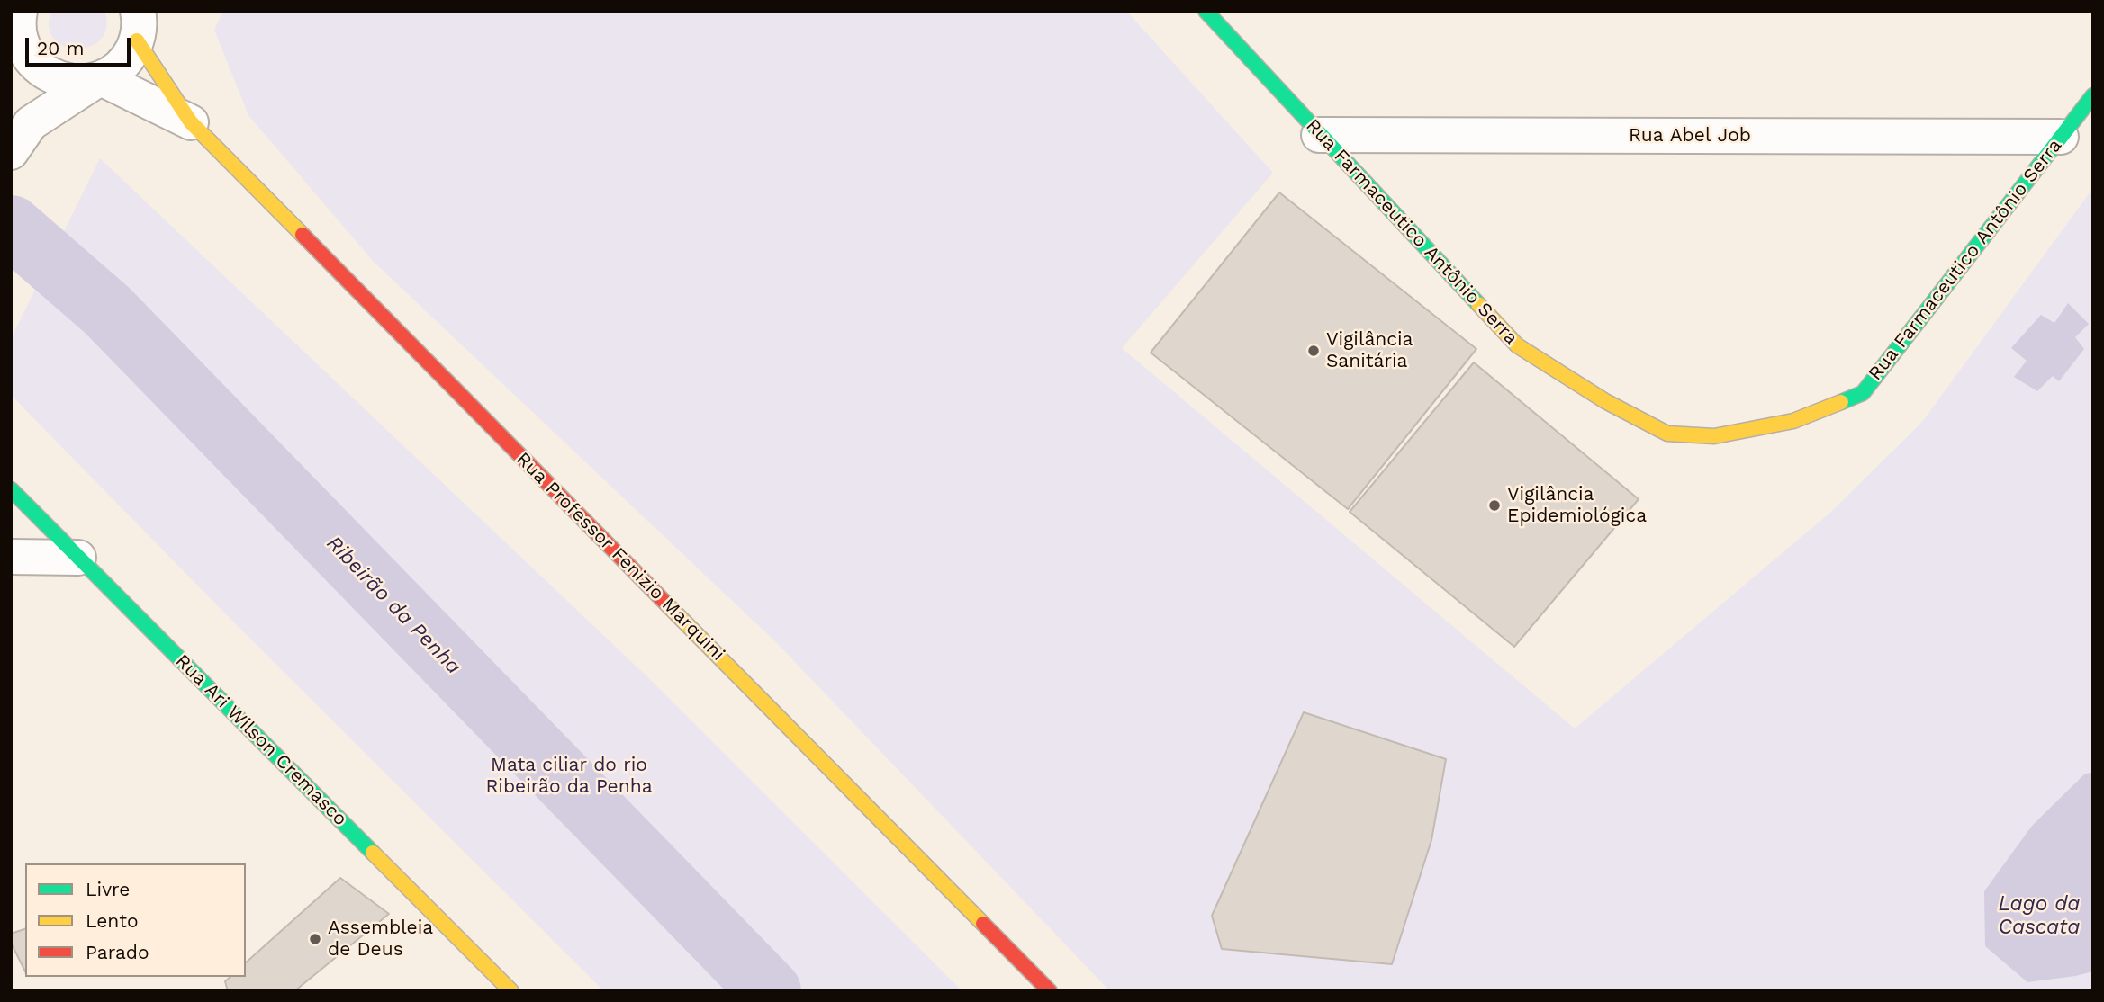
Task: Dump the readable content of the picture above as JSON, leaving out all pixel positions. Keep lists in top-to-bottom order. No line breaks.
{"streets":{"street":["Rua Abel Job","Rua Farmaceutico Antônio Serra","Rua Professor Fenizio Marquini","Rua Ari Wilson Cremasco"]},"crossings":[["Rua Abel Job","Rua Farmaceutico Antônio Serra"]],"water":["Ribeirão da Penha","Lago da Cascata"],"parks":["Mata ciliar do rio Ribeirão da Penha"],"places":["Vigilância Sanitária","Vigilância Epidemiológica","Assembleia de Deus"],"legend":["Livre","Lento","Parado"],"scale_bar":"20 m"}
